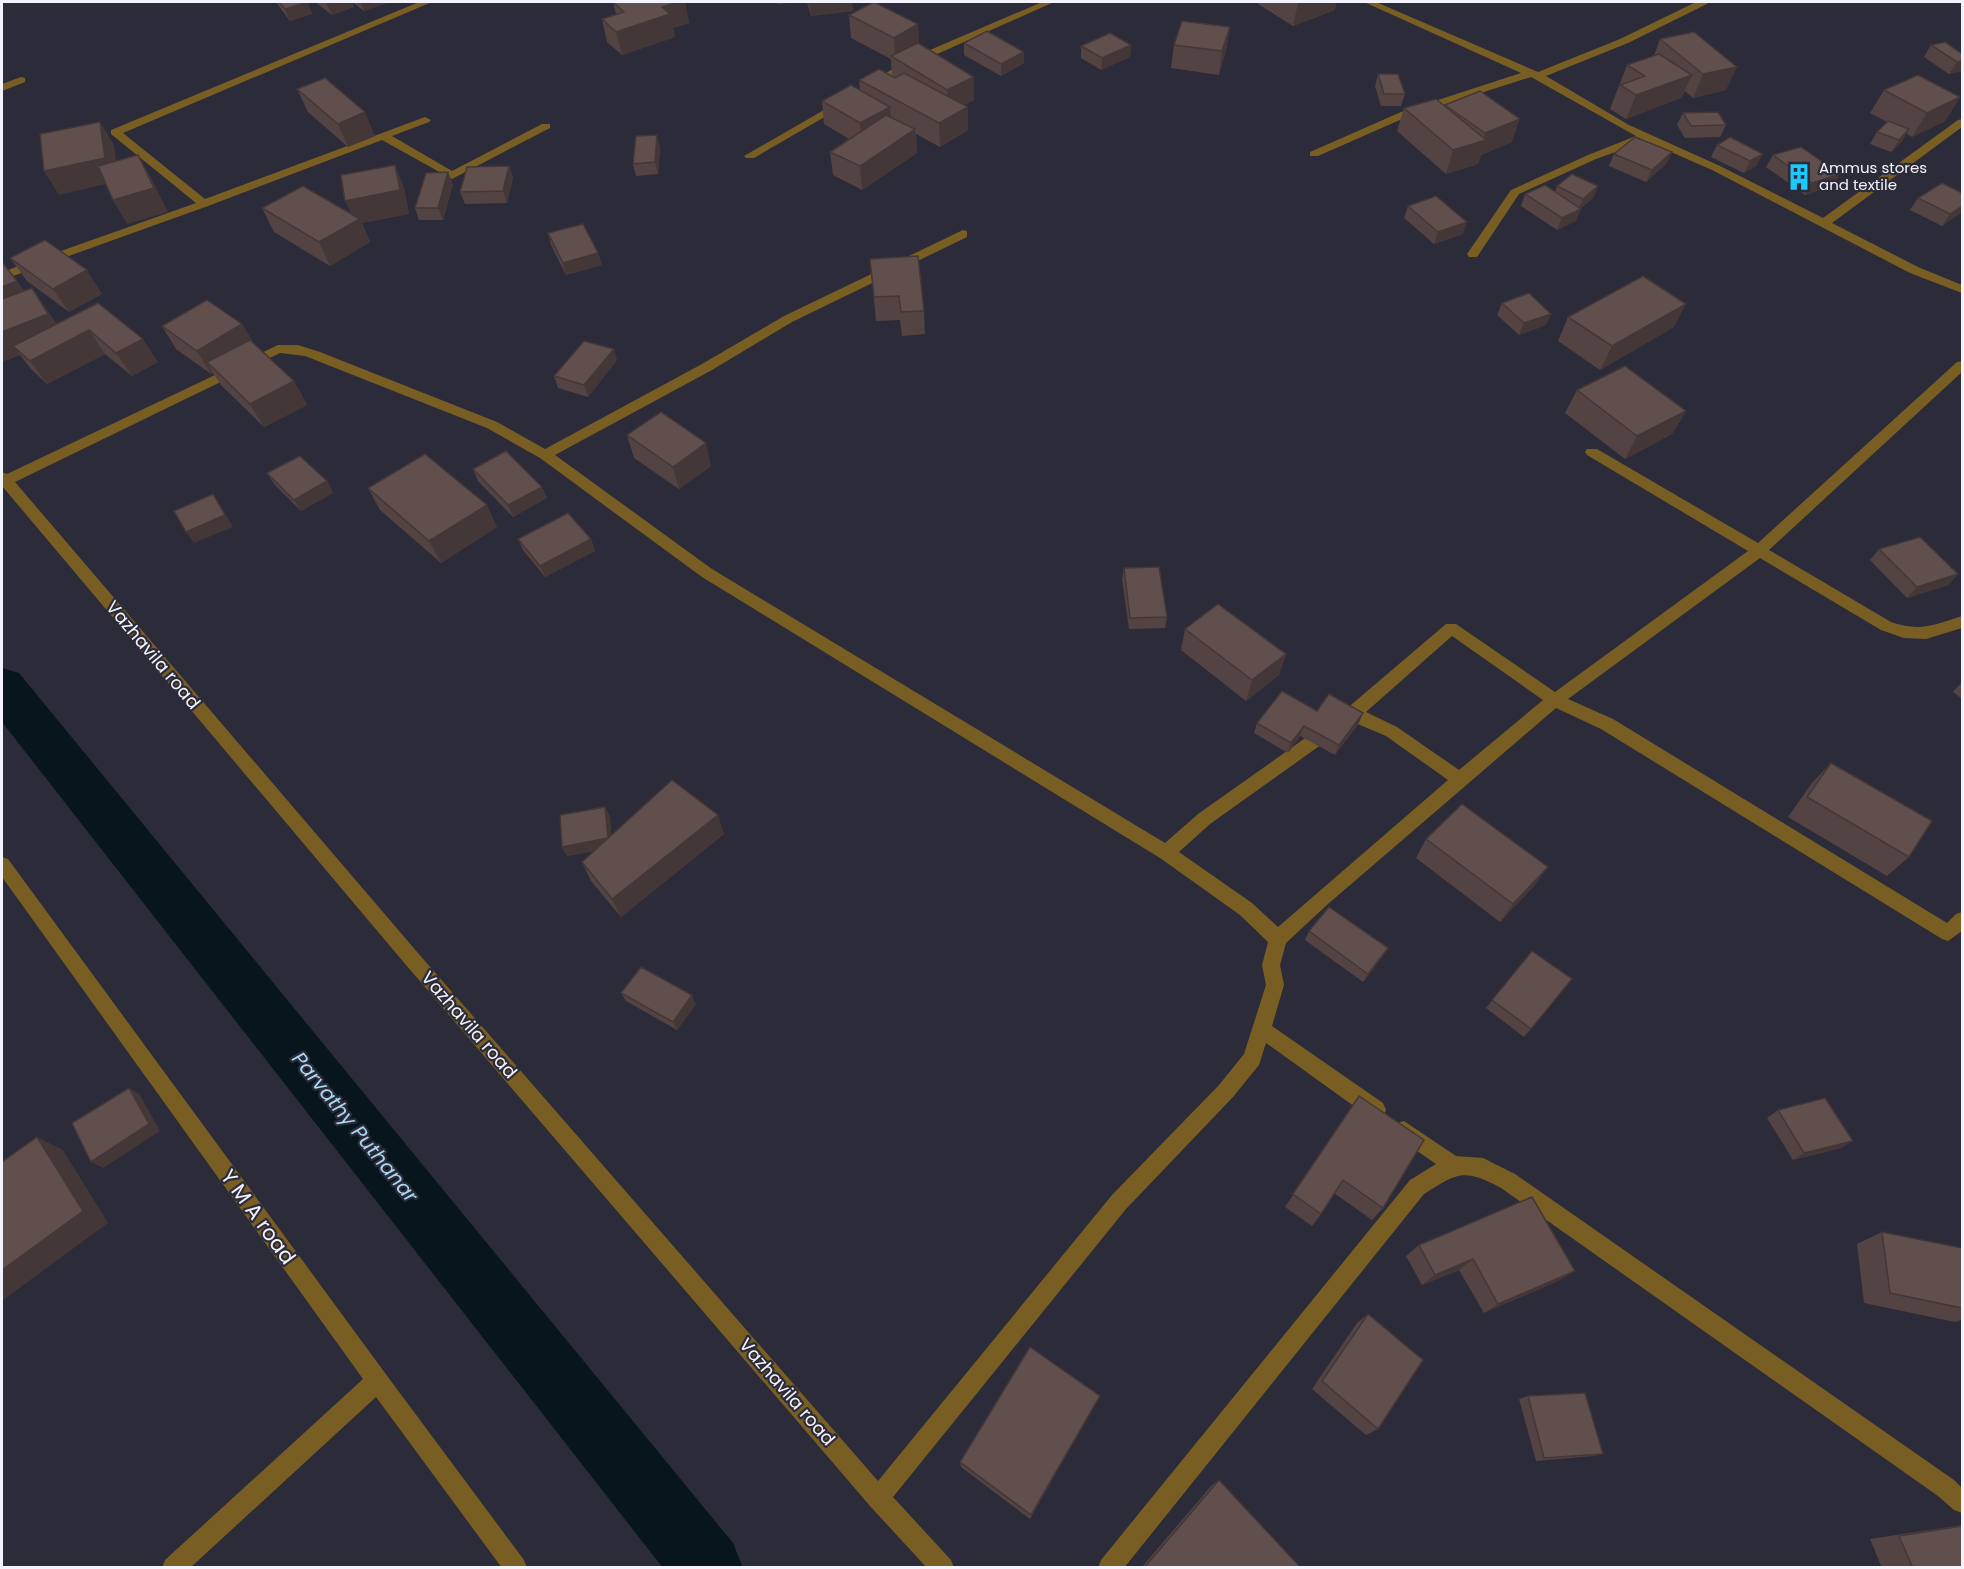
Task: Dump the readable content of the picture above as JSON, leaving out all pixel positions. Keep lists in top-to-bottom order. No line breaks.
{"streets":{"street":["Vazhavila road","Y M A road"]},"water":["Parvathy Puthanar"],"places":{"building":["Ammus stores and textile"]}}
